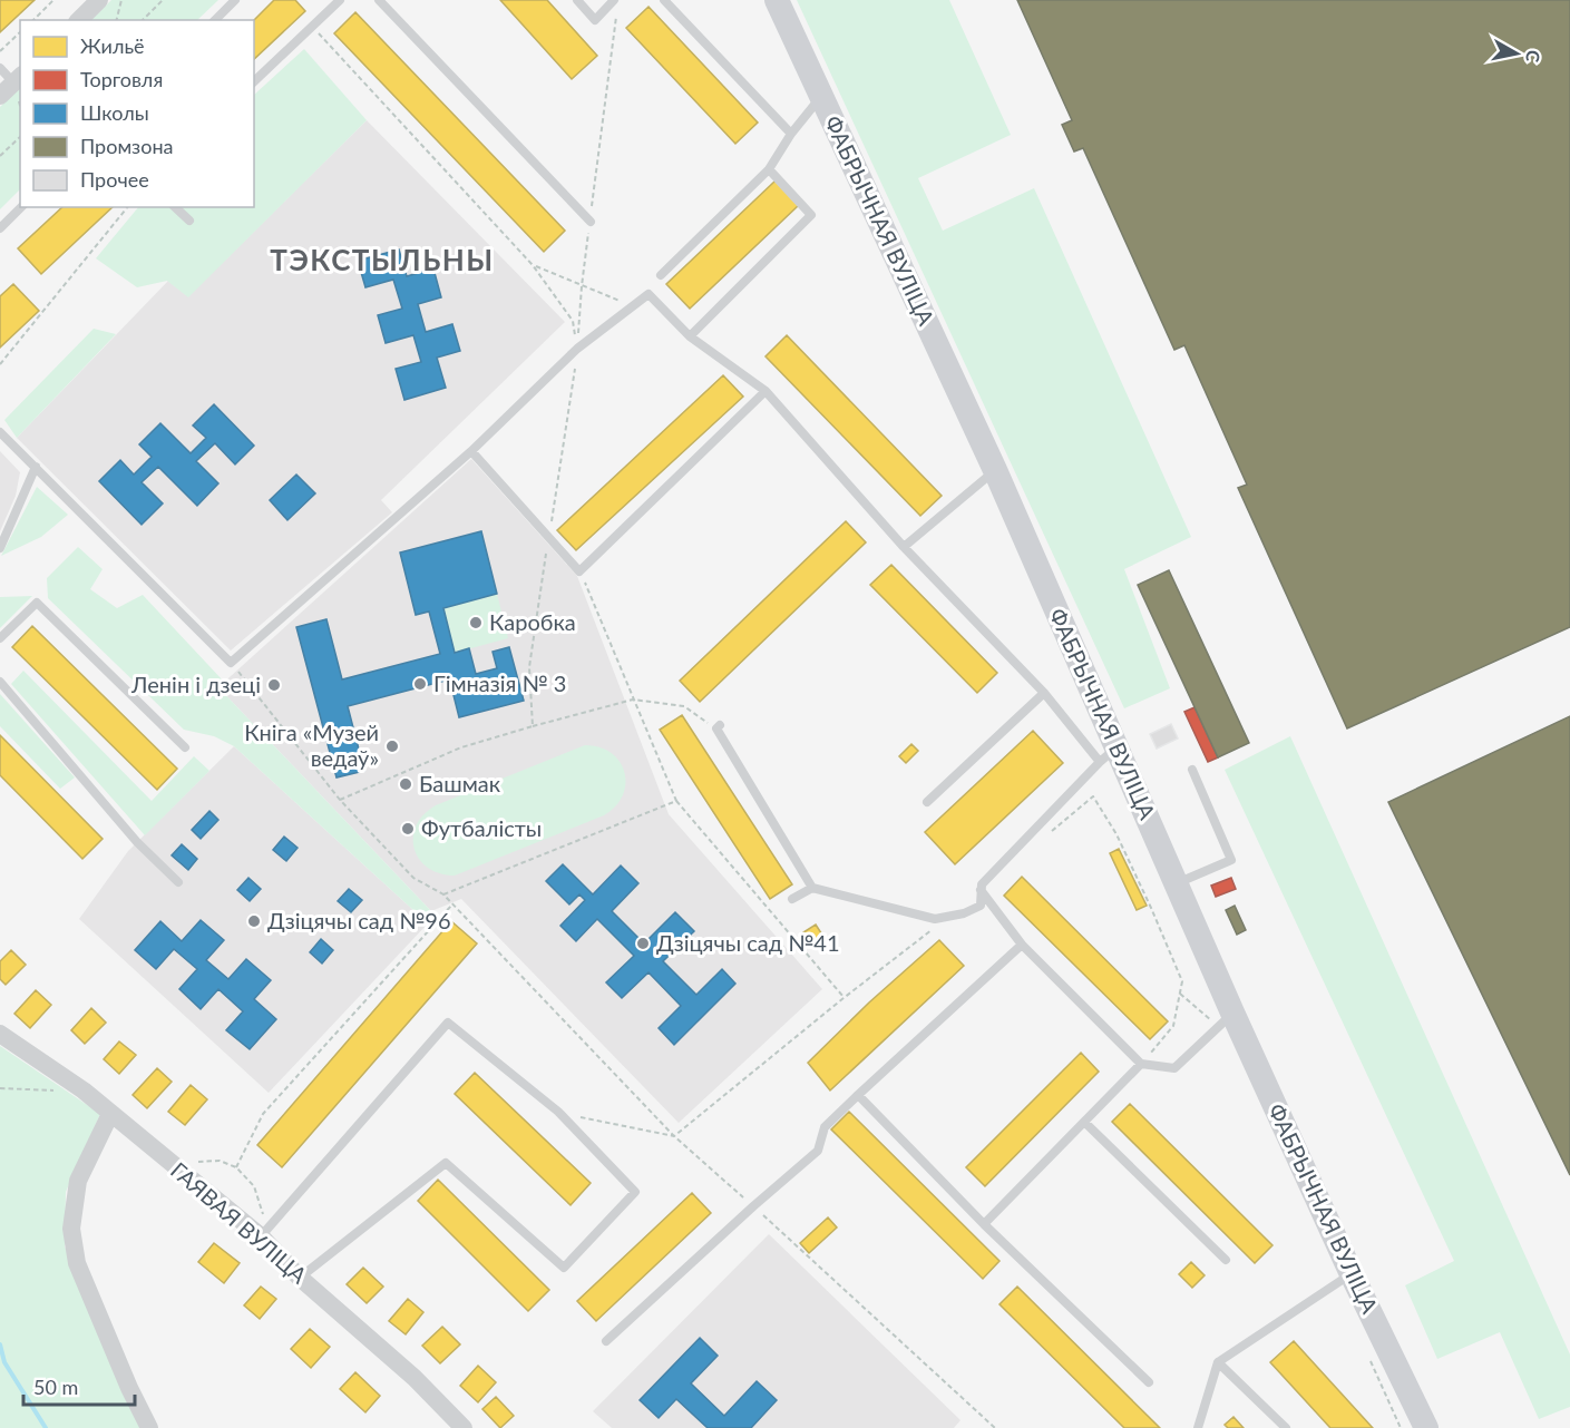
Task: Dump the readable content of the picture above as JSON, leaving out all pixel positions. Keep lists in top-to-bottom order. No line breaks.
{"streets":{"main road":["ФАБРЫЧНАЯ ВУЛІЦА"],"street":["ГАЯВАЯ ВУЛІЦА"]},"districts":["ТЭКСТЫЛЬНЫ"],"places":["Каробка","Гімназія № 3","Ленін і дзеці","Кніга «Музей ведаў»","Башмак","Футбалісты","Дзіцячы сад №96","Дзіцячы сад №41"],"legend":["Жильё","Торговля","Школы","Промзона","Прочее"],"scale_bar":"50 m","north":"right"}
